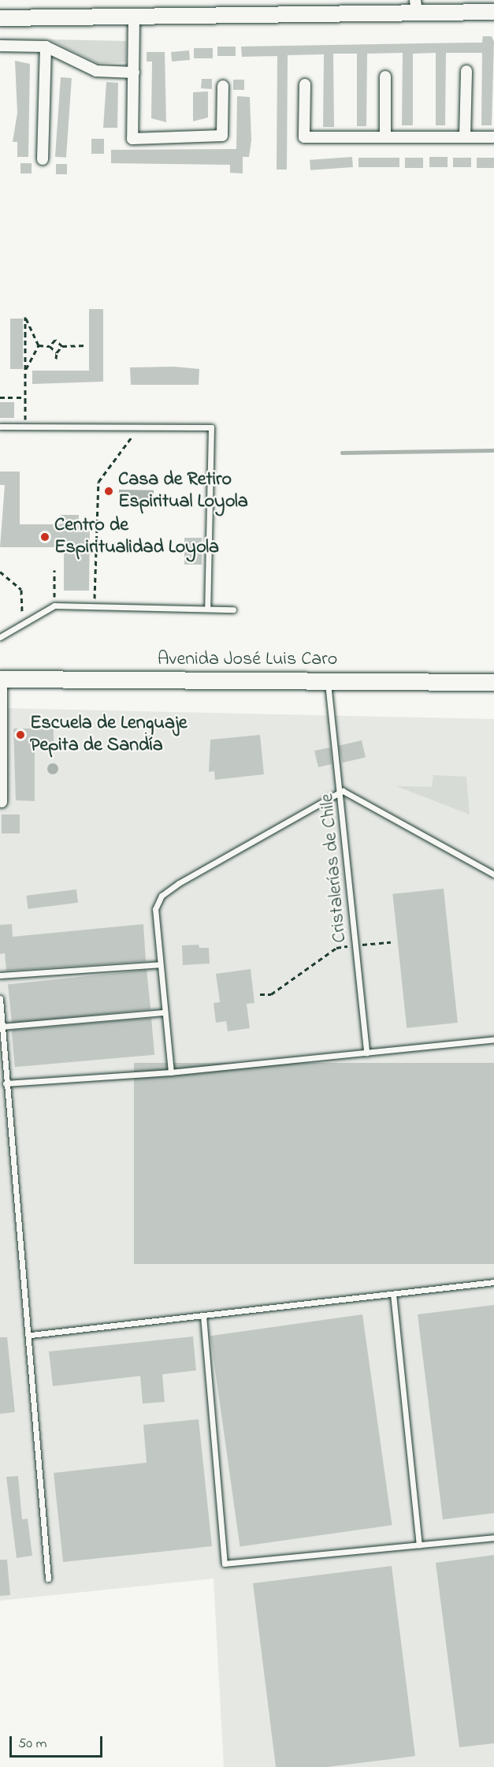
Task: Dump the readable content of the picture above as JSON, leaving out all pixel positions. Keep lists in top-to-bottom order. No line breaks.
{"streets":{"main road":["Avenida José Luis Caro"],"lane":["Cristalerías de Chile"]},"crossings":[["Avenida José Luis Caro","Cristalerías de Chile"]],"places":["Casa de Retiro Espiritual Loyola","Centro de Espiritualidad Loyola","Escuela de Lenguaje Pepita de Sandía"],"scale_bar":"50 m"}
